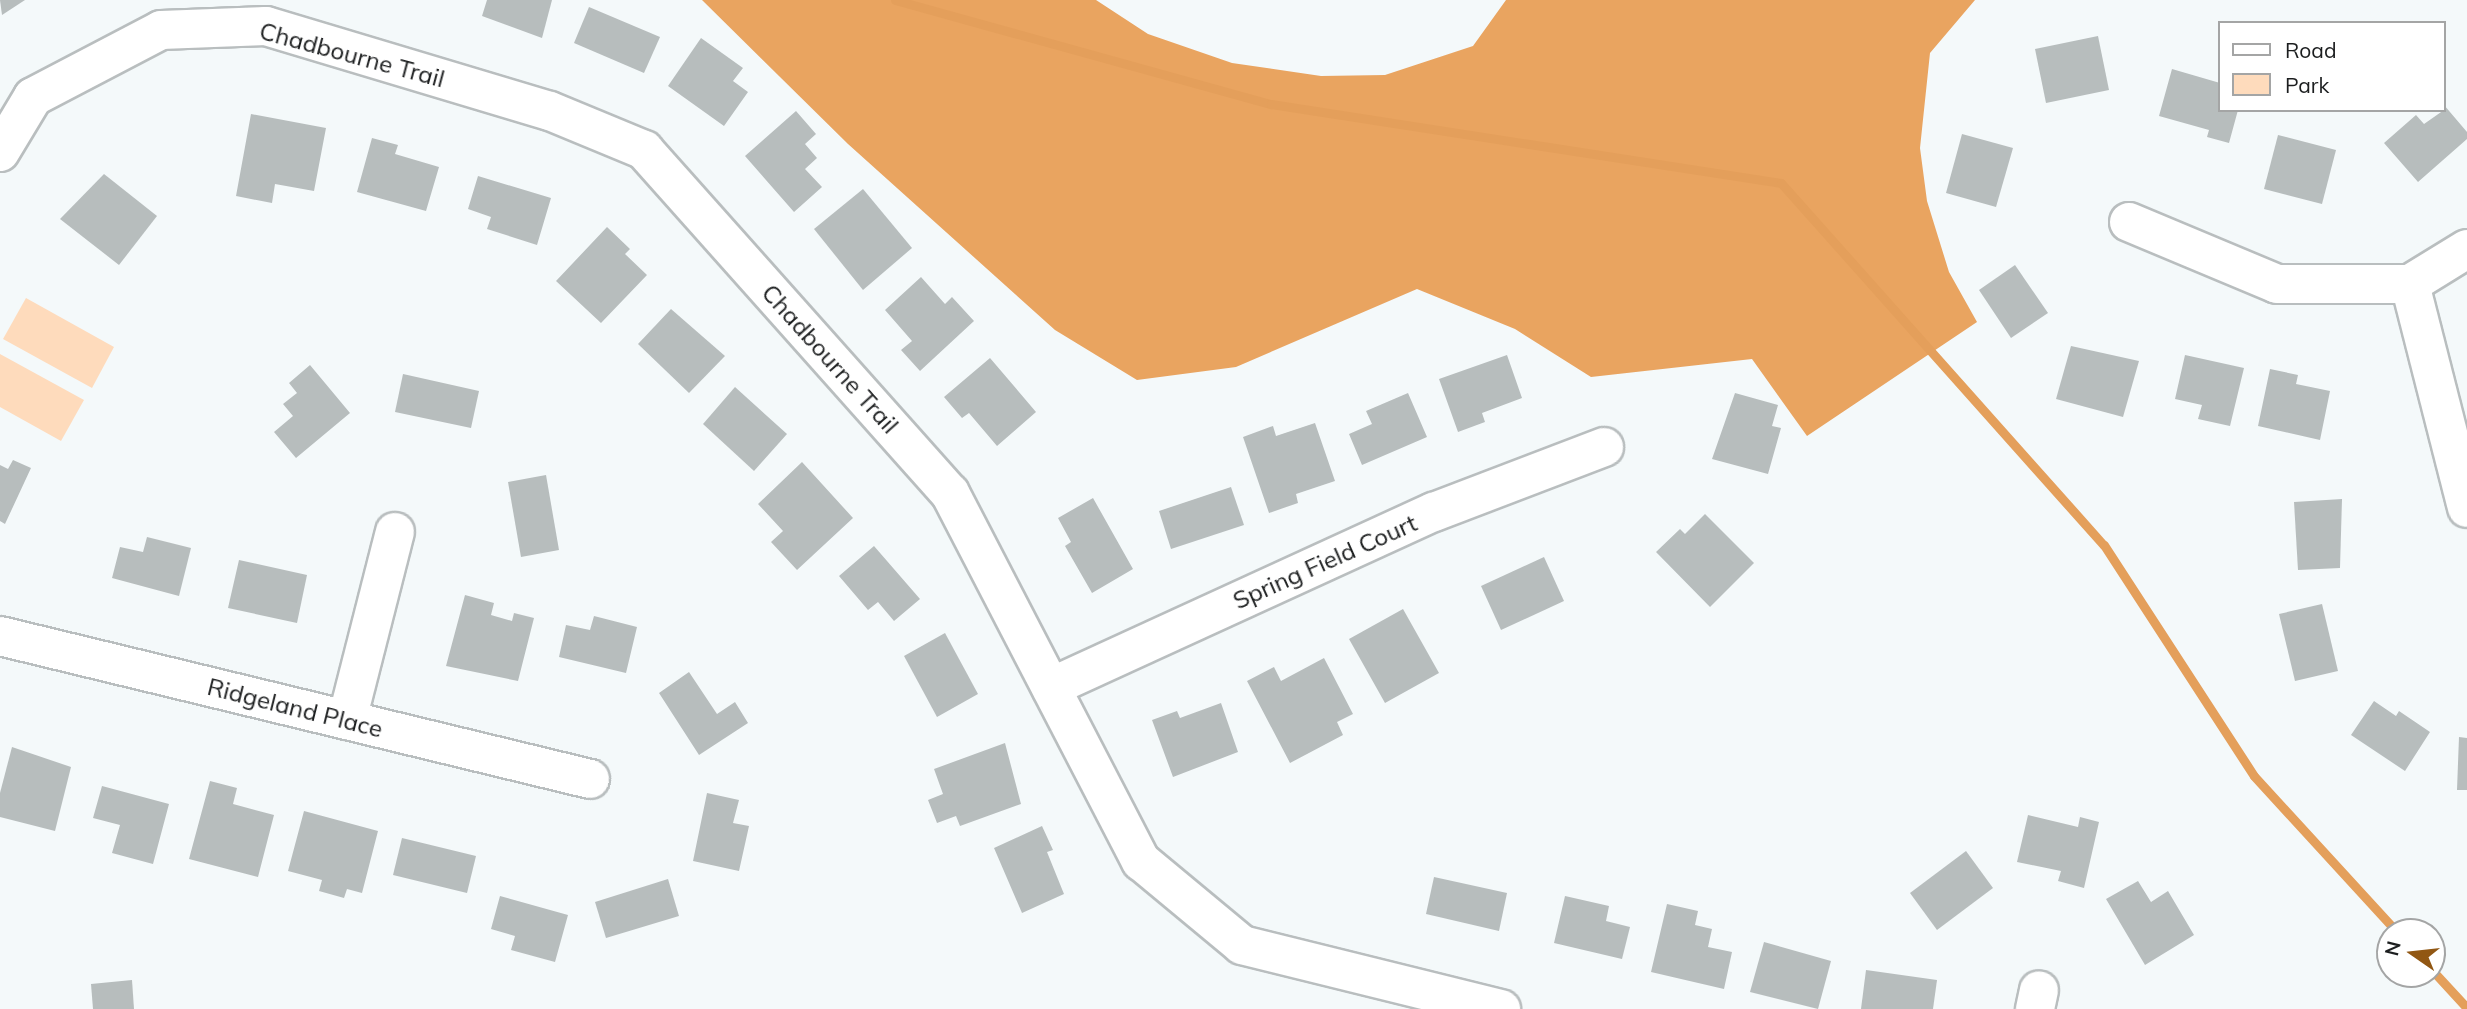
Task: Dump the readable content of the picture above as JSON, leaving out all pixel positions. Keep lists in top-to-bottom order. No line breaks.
{"streets":{"street":["Chadbourne Trail","Spring Field Court","Ridgeland Place"]},"crossings":[["Chadbourne Trail","Spring Field Court"]],"legend":["Road","Park"],"north":"left"}
